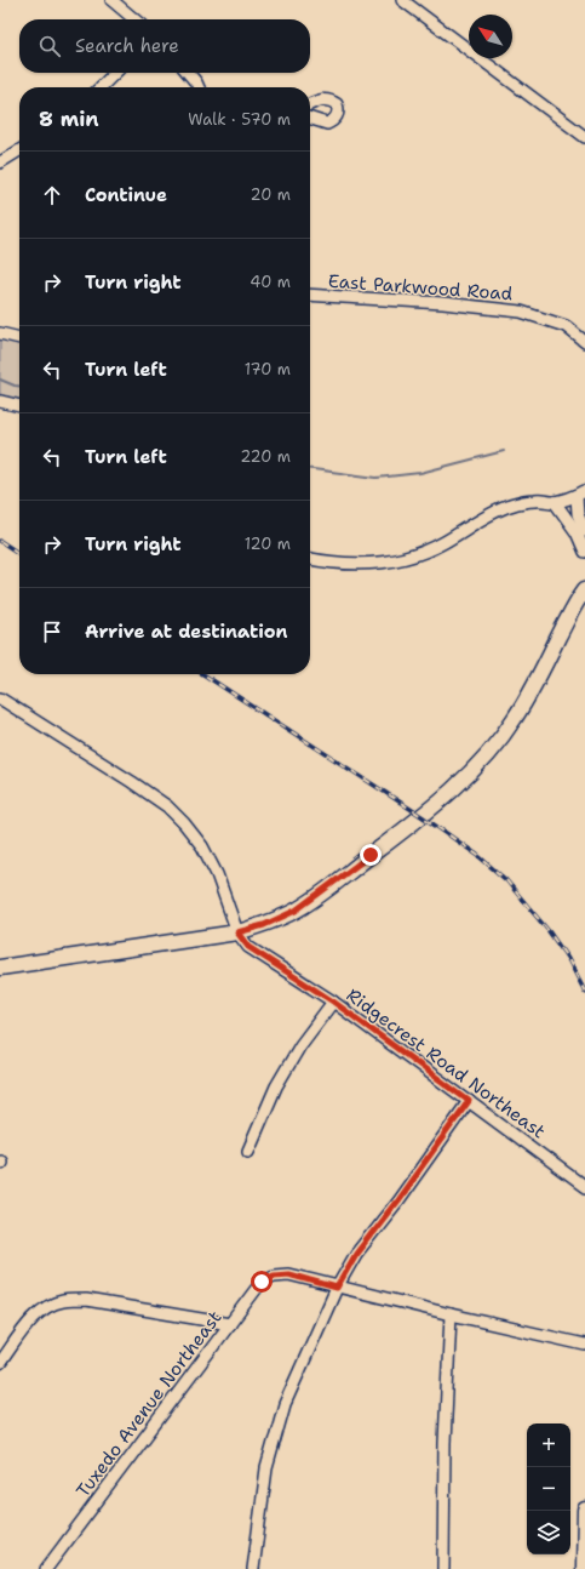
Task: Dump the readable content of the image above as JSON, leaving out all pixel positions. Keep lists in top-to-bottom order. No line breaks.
{"streets":{"street":["East Parkwood Road","Ridgecrest Road Northeast","Tuxedo Avenue Northeast"]},"north":"top left","page":{"search":"Search here","heading":["8 min","Walk · 570 m"],"list":[["Continue","20 m"],["Turn right","40 m"],["Turn left","170 m"],["Turn left","220 m"],["Turn right","120 m"],"Arrive at destination"],"map_buttons":["+","−"]}}
